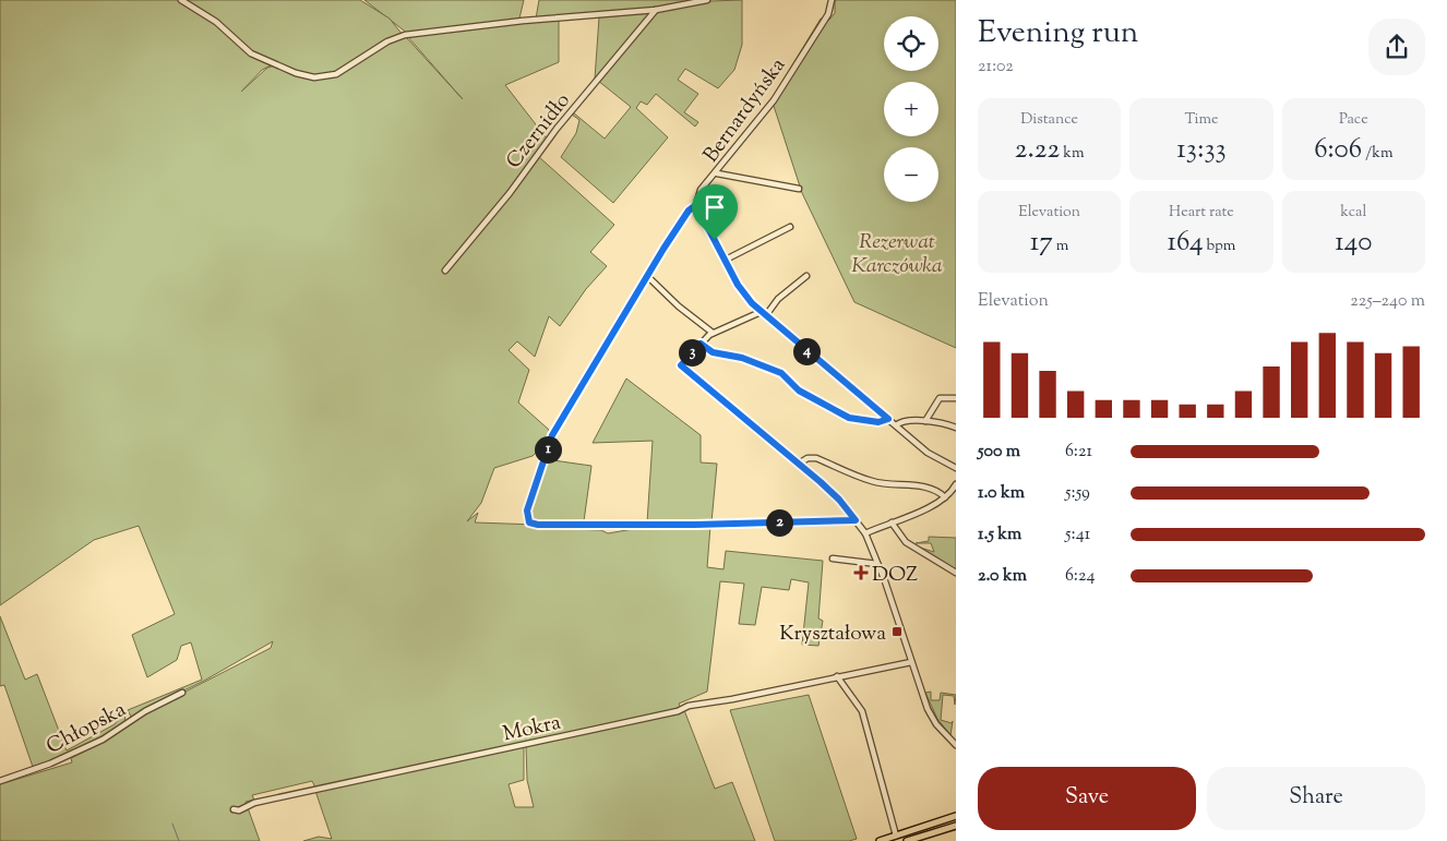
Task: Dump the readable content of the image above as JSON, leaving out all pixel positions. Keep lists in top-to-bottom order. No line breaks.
{"streets":{"street":["Bernardyńska","Czernidło","Chłopska","Mokra"]},"parks":["Rezerwat Karczówka"],"places":{"health":["DOZ"],"transit":["Kryształowa"]},"page":{"heading":["Evening run","21:02"],"map_buttons":["+","−"],"stats":[["Distance","2.22 km"],["Time","13:33"],["Pace","6:06 /km"],["Elevation","17 m"],["Heart rate","164 bpm"],["kcal","140"]],"chart":["Elevation","225–240 m"],"pins":["4","3","1","2"],"list":[{"name":"500 m","note":"6:21"},{"name":"1.0 km","note":"5:59"},{"name":"1.5 km","note":"5:41"},{"name":"2.0 km","note":"6:24"}],"buttons":["Save","Share"]}}
